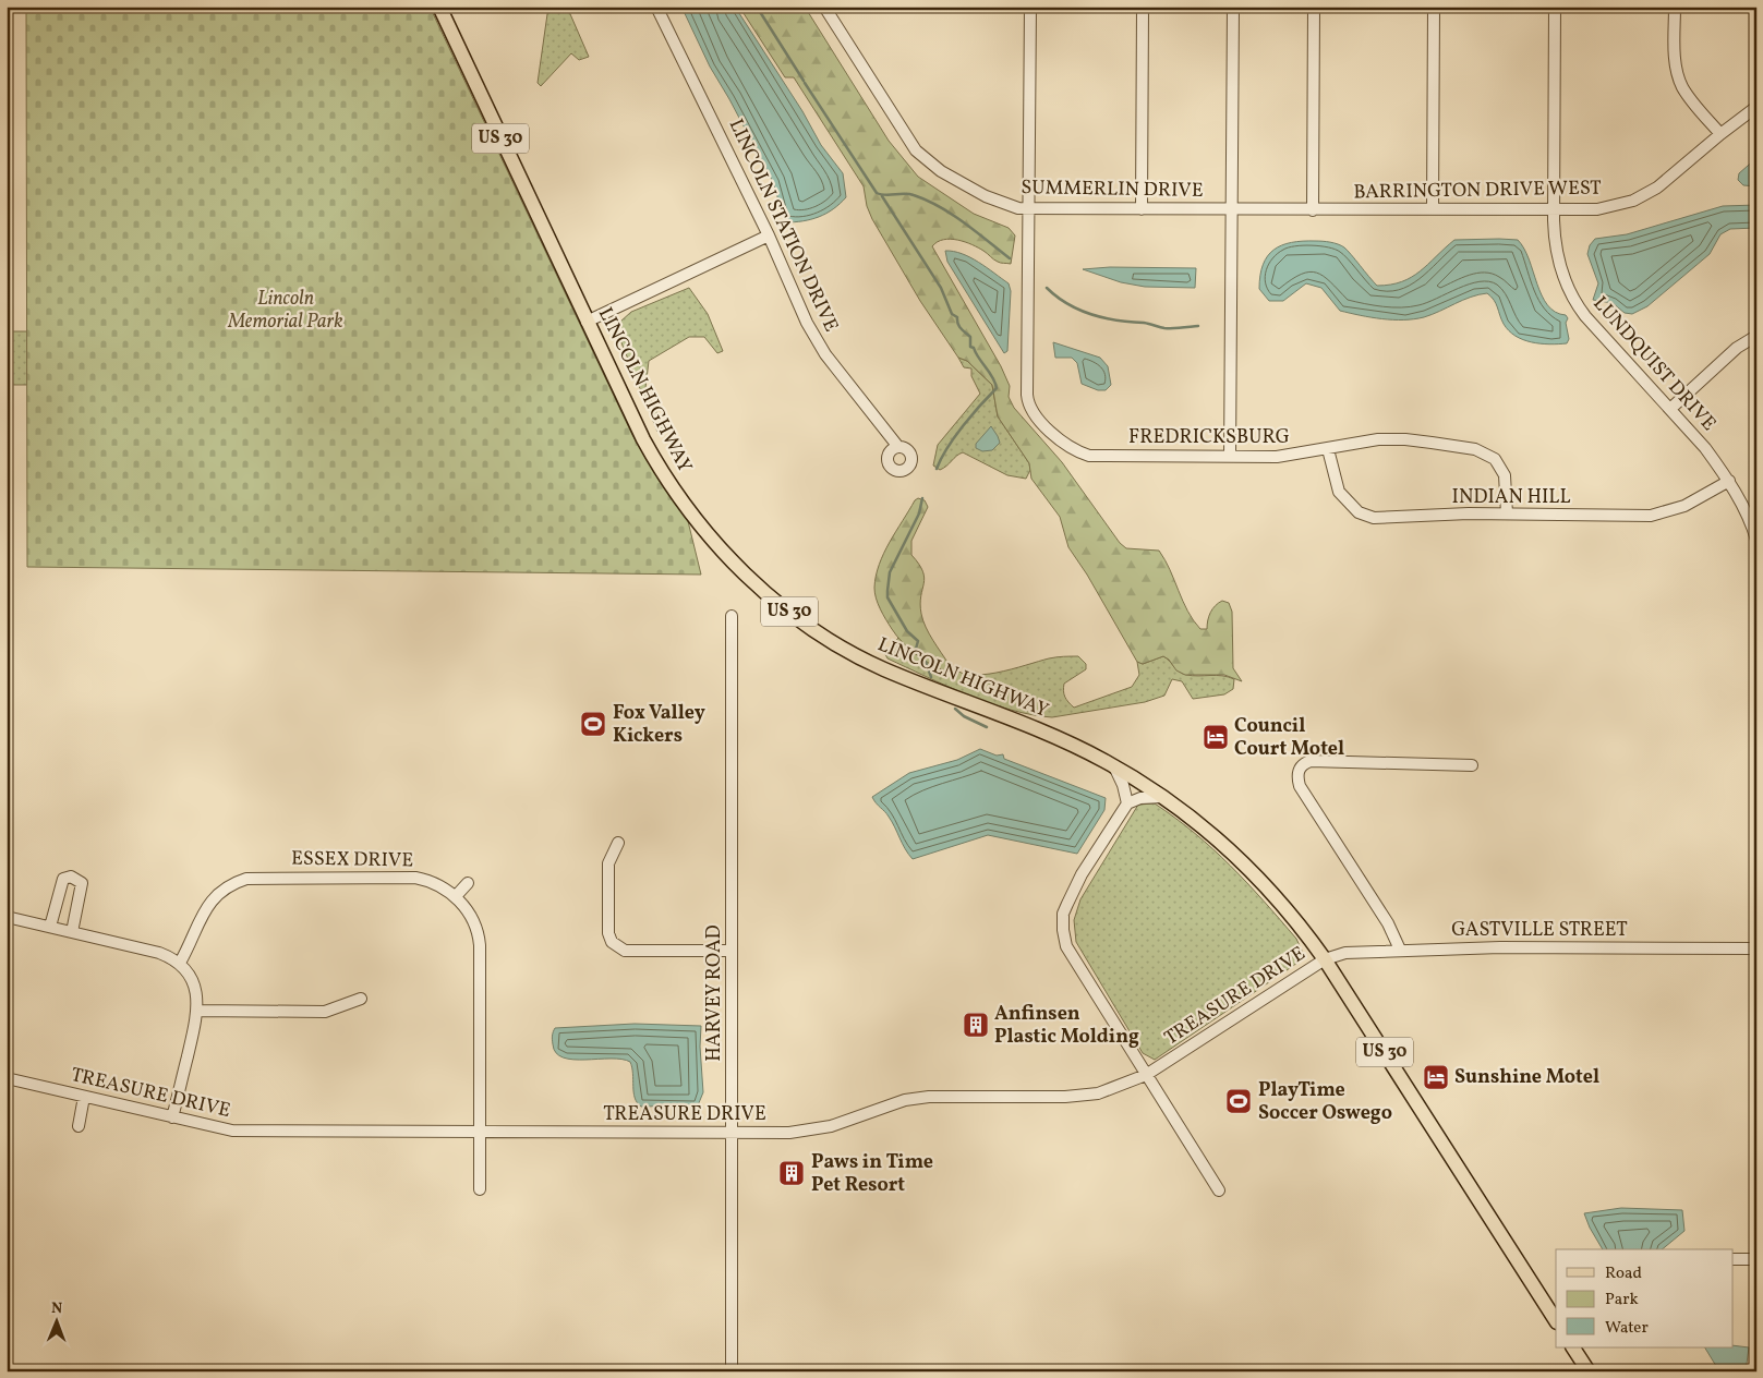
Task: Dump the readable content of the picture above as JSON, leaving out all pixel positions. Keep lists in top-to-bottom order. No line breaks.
{"streets":{"main road":["US 30","LINCOLN HIGHWAY"],"street":["SUMMERLIN DRIVE","BARRINGTON DRIVE WEST","LINCOLN STATION DRIVE","LUNDQUIST DRIVE","FREDRICKSBURG","INDIAN HILL","ESSEX DRIVE","GASTVILLE STREET","HARVEY ROAD","TREASURE DRIVE"]},"crossings":[["SUMMERLIN DRIVE","BARRINGTON DRIVE WEST"],["SUMMERLIN DRIVE","FREDRICKSBURG"],["BARRINGTON DRIVE WEST","LUNDQUIST DRIVE"],["LUNDQUIST DRIVE","INDIAN HILL"],["LINCOLN HIGHWAY","GASTVILLE STREET"],["LINCOLN HIGHWAY","TREASURE DRIVE"],["FREDRICKSBURG","INDIAN HILL"],["ESSEX DRIVE","TREASURE DRIVE"],["GASTVILLE STREET","TREASURE DRIVE"],["HARVEY ROAD","TREASURE DRIVE"]],"parks":["Lincoln Memorial Park"],"places":{"sports":["Fox Valley Kickers","PlayTime Soccer Oswego"],"hotel":["Council Court Motel","Sunshine Motel"],"building":["Anfinsen Plastic Molding","Paws in Time Pet Resort"]},"legend":["Road","Park","Water"],"north":"top"}
